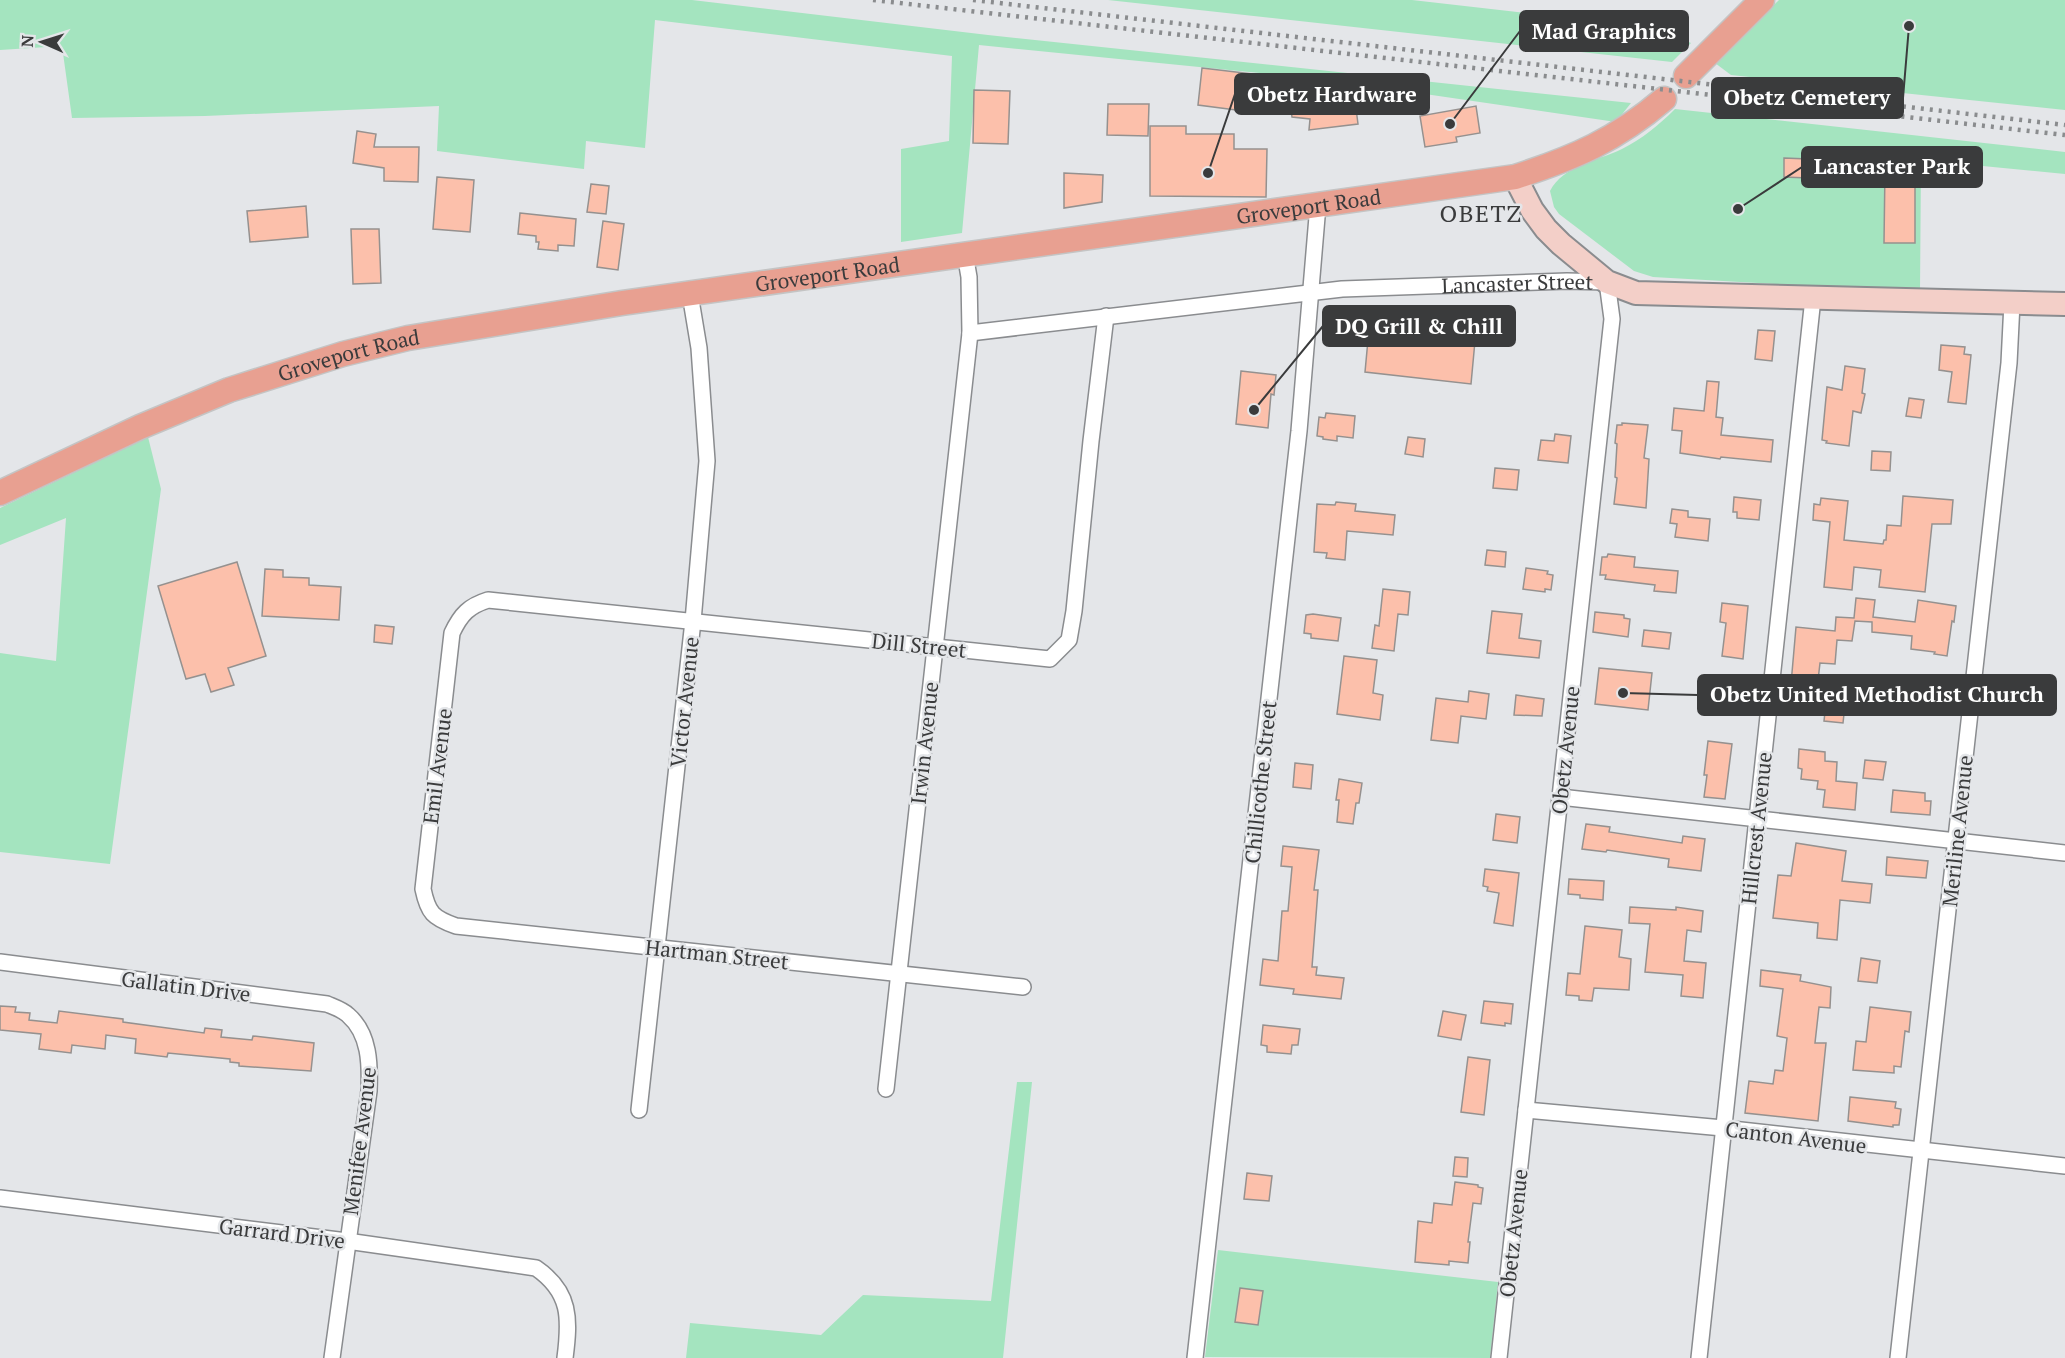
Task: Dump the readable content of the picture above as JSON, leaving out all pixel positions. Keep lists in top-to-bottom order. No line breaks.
{"streets":{"main road":["Groveport Road"],"street":["Lancaster Street","Dill Street","Victor Avenue","Irwin Avenue","Obetz Avenue","Emil Avenue","Chillicothe Street","Hillcrest Avenue","Meriline Avenue","Hartman Street","Gallatin Drive","Canton Avenue","Menifee Avenue","Garrard Drive"]},"crossings":[["Groveport Road","Victor Avenue"],["Groveport Road","Irwin Avenue"],["Groveport Road","Chillicothe Street"],["Lancaster Street","Dill Street"],["Lancaster Street","Irwin Avenue"],["Lancaster Street","Obetz Avenue"],["Lancaster Street","Chillicothe Street"],["Lancaster Street","Hillcrest Avenue"],["Lancaster Street","Meriline Avenue"],["Dill Street","Victor Avenue"],["Dill Street","Irwin Avenue"],["Dill Street","Emil Avenue"],["Victor Avenue","Hartman Street"],["Irwin Avenue","Hartman Street"],["Obetz Avenue","Canton Avenue"],["Emil Avenue","Hartman Street"],["Hillcrest Avenue","Canton Avenue"],["Meriline Avenue","Canton Avenue"],["Gallatin Drive","Menifee Avenue"],["Menifee Avenue","Garrard Drive"]],"districts":["OBETZ"],"places":["Obetz Cemetery","Mad Graphics","Obetz Hardware","Lancaster Park","DQ Grill & Chill","Obetz United Methodist Church"],"north":"left"}
